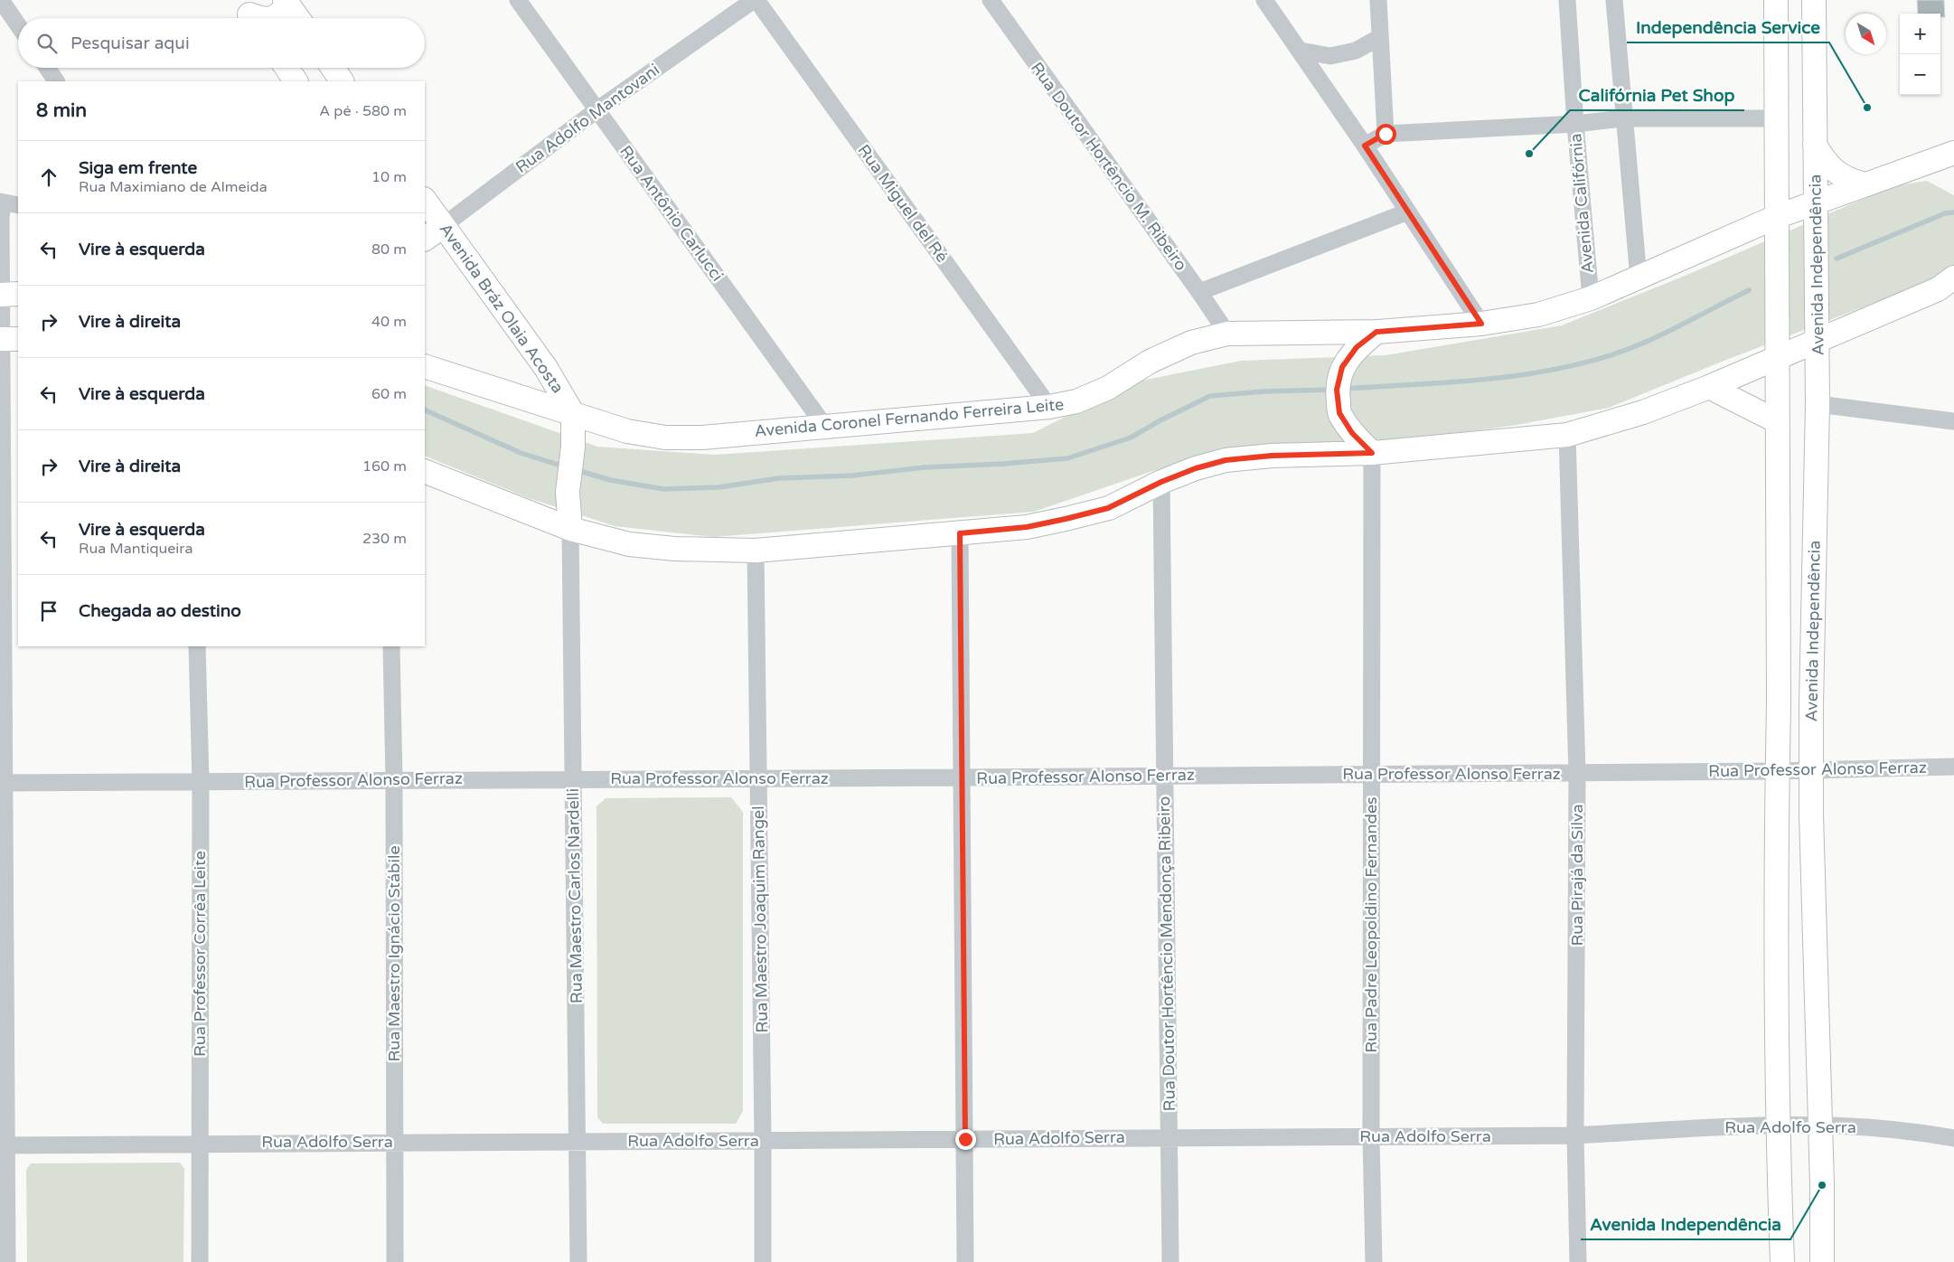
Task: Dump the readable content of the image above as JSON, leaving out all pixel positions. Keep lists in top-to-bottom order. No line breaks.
{"streets":{"street":["Rua Adolfo Mantovani","Rua Doutor Hortêncio M. Ribeiro","Rua Miguel del Ré","Avenida Califórnia","Rua Antônio Carlucci","Avenida Independência","Avenida Bráz Olaia Acosta","Avenida Coronel Fernando Ferreira Leite","Rua Professor Alonso Ferraz","Rua Pirajá da Silva","Rua Maestro Carlos Nardelli","Rua Maestro Joaquim Rangel","Rua Padre Leopoldino Fernandes","Rua Professor Corrêa Leite","Rua Maestro Ignácio Stábile","Rua Doutor Hortêncio Mendonça Ribeiro","Rua Adolfo Serra"]},"crossings":[["Rua Adolfo Mantovani","Rua Miguel del Ré"],["Rua Adolfo Mantovani","Rua Antônio Carlucci"],["Rua Adolfo Mantovani","Avenida Bráz Olaia Acosta"],["Rua Doutor Hortêncio M. Ribeiro","Avenida Coronel Fernando Ferreira Leite"],["Rua Miguel del Ré","Avenida Coronel Fernando Ferreira Leite"],["Avenida Califórnia","Avenida Coronel Fernando Ferreira Leite"],["Rua Antônio Carlucci","Avenida Coronel Fernando Ferreira Leite"],["Avenida Independência","Avenida Coronel Fernando Ferreira Leite"],["Avenida Independência","Rua Professor Alonso Ferraz"],["Avenida Independência","Rua Adolfo Serra"],["Avenida Bráz Olaia Acosta","Avenida Coronel Fernando Ferreira Leite"],["Rua Professor Alonso Ferraz","Rua Pirajá da Silva"],["Rua Professor Alonso Ferraz","Rua Maestro Carlos Nardelli"],["Rua Professor Alonso Ferraz","Rua Maestro Joaquim Rangel"],["Rua Professor Alonso Ferraz","Rua Padre Leopoldino Fernandes"],["Rua Professor Alonso Ferraz","Rua Professor Corrêa Leite"],["Rua Professor Alonso Ferraz","Rua Maestro Ignácio Stábile"],["Rua Professor Alonso Ferraz","Rua Doutor Hortêncio Mendonça Ribeiro"],["Rua Pirajá da Silva","Rua Adolfo Serra"],["Rua Maestro Carlos Nardelli","Rua Adolfo Serra"],["Rua Maestro Joaquim Rangel","Rua Adolfo Serra"],["Rua Padre Leopoldino Fernandes","Rua Adolfo Serra"],["Rua Professor Corrêa Leite","Rua Adolfo Serra"],["Rua Maestro Ignácio Stábile","Rua Adolfo Serra"],["Rua Doutor Hortêncio Mendonça Ribeiro","Rua Adolfo Serra"]],"places":["Independência Service","Califórnia Pet Shop","Avenida Independência"],"north":"bottom right","page":{"map_buttons":["+","−"],"search":"Pesquisar aqui","heading":["8 min","A pé · 580 m"],"list":[["Siga em frente","Rua Maximiano de Almeida","10 m"],["Vire à esquerda","80 m"],["Vire à direita","40 m"],["Vire à esquerda","60 m"],["Vire à direita","160 m"],["Vire à esquerda","Rua Mantiqueira","230 m"],"Chegada ao destino"]}}
